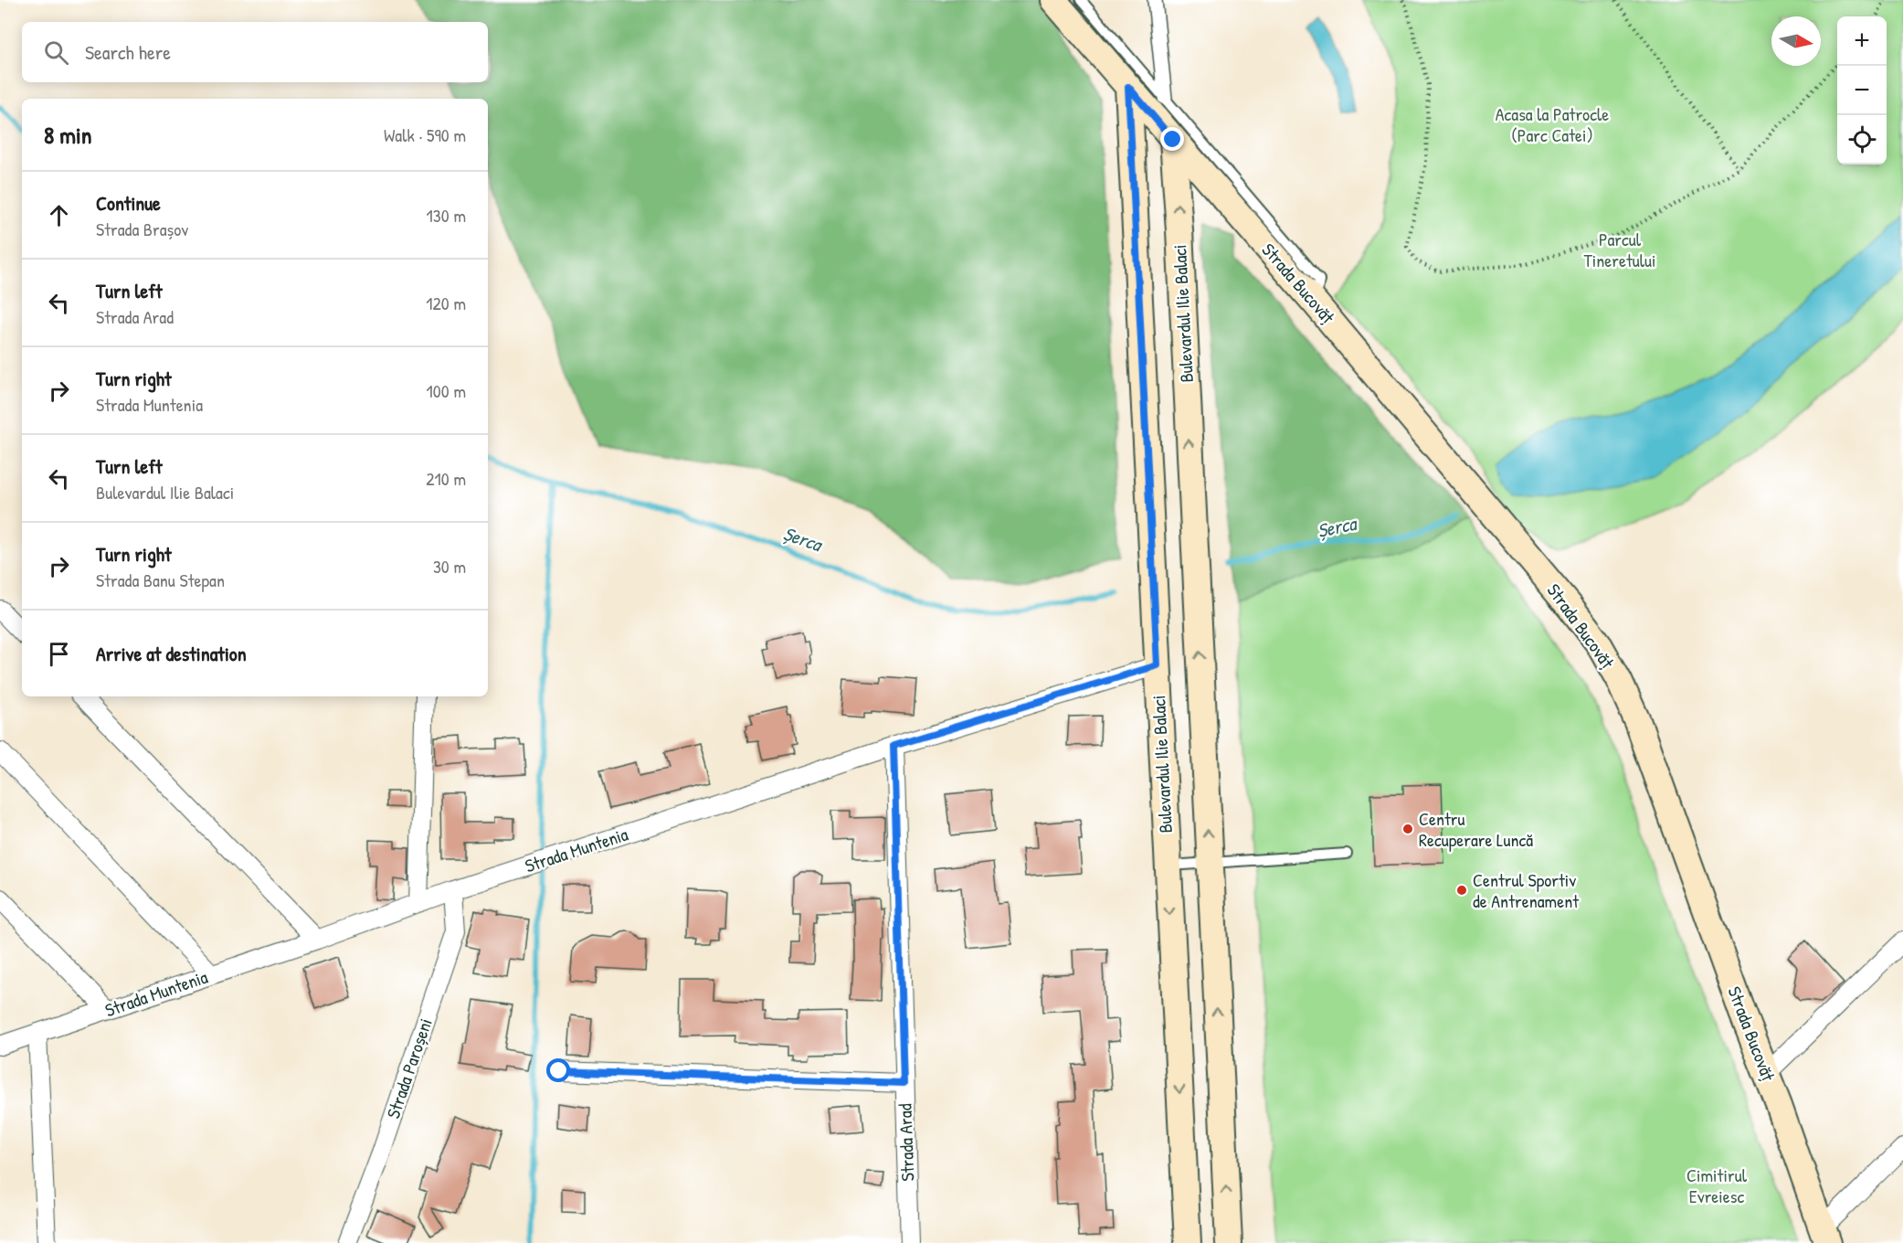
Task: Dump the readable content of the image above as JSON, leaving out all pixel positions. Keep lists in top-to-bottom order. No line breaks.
{"streets":{"main road":["Strada Bucovăț","Bulevardul Ilie Balaci"],"street":["Strada Muntenia","Strada Paroșeni","Strada Arad"]},"crossings":[["Strada Bucovăț","Bulevardul Ilie Balaci"],["Bulevardul Ilie Balaci","Strada Muntenia"],["Strada Muntenia","Strada Paroșeni"],["Strada Muntenia","Strada Arad"]],"water":["Șerca"],"parks":["Acasa la Patrocle (Parc Catei)","Parcul Tineretului","Cimitirul Evreiesc"],"places":["Centru Recuperare Luncă","Centrul Sportiv de Antrenament"],"north":"right","page":{"map_buttons":["+","−"],"search":"Search here","heading":["8 min","Walk · 590 m"],"list":[["Continue","Strada Brașov","130 m"],["Turn left","Strada Arad","120 m"],["Turn right","Strada Muntenia","100 m"],["Turn left","Bulevardul Ilie Balaci","210 m"],["Turn right","Strada Banu Stepan","30 m"],"Arrive at destination"]}}
